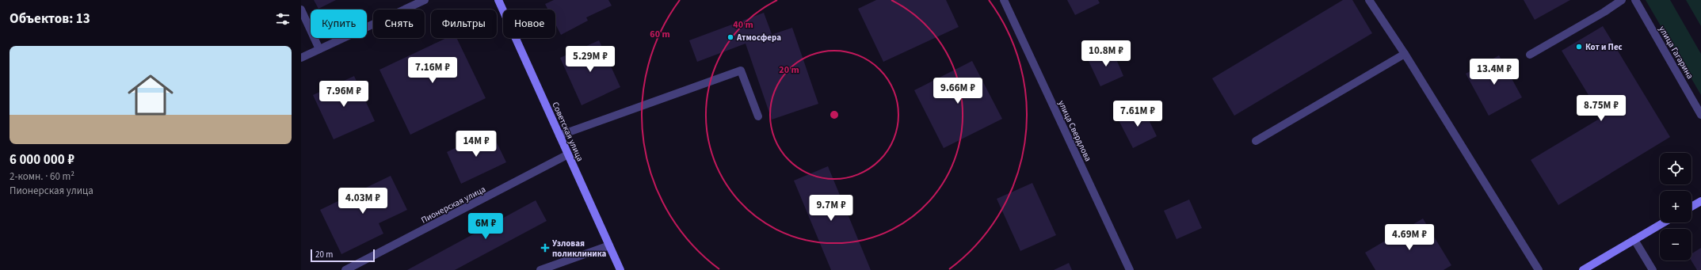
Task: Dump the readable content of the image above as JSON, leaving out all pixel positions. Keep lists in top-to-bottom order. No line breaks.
{"streets":{"street":["улица Гагарина","улица Свердлова","Советская улица","Пионерская улица"]},"crossings":[["Советская улица","Пионерская улица"]],"places":{"other":["Атмосфера","Кот и Пес"],"health":["Узловая поликлиника"]},"scale_bar":"20 m","page":{"heading":"Объектов: 13","chip":["Купить","Снять","Фильтры","Новое"],"list":[{"name":"6 000 000 ₽","note":"2-комн. · 60 m² · Пионерская улица"}],"price":["10.8M ₽","5.29M ₽","7.16M ₽","13.4M ₽","9.66M ₽","7.96M ₽","8.75M ₽","7.61M ₽","14M ₽","4.03M ₽","9.7M ₽","6M ₽","4.69M ₽"],"map_buttons":["+","−"],"scale":"20 m"},"rings":["40 m","60 m","20 m"]}
